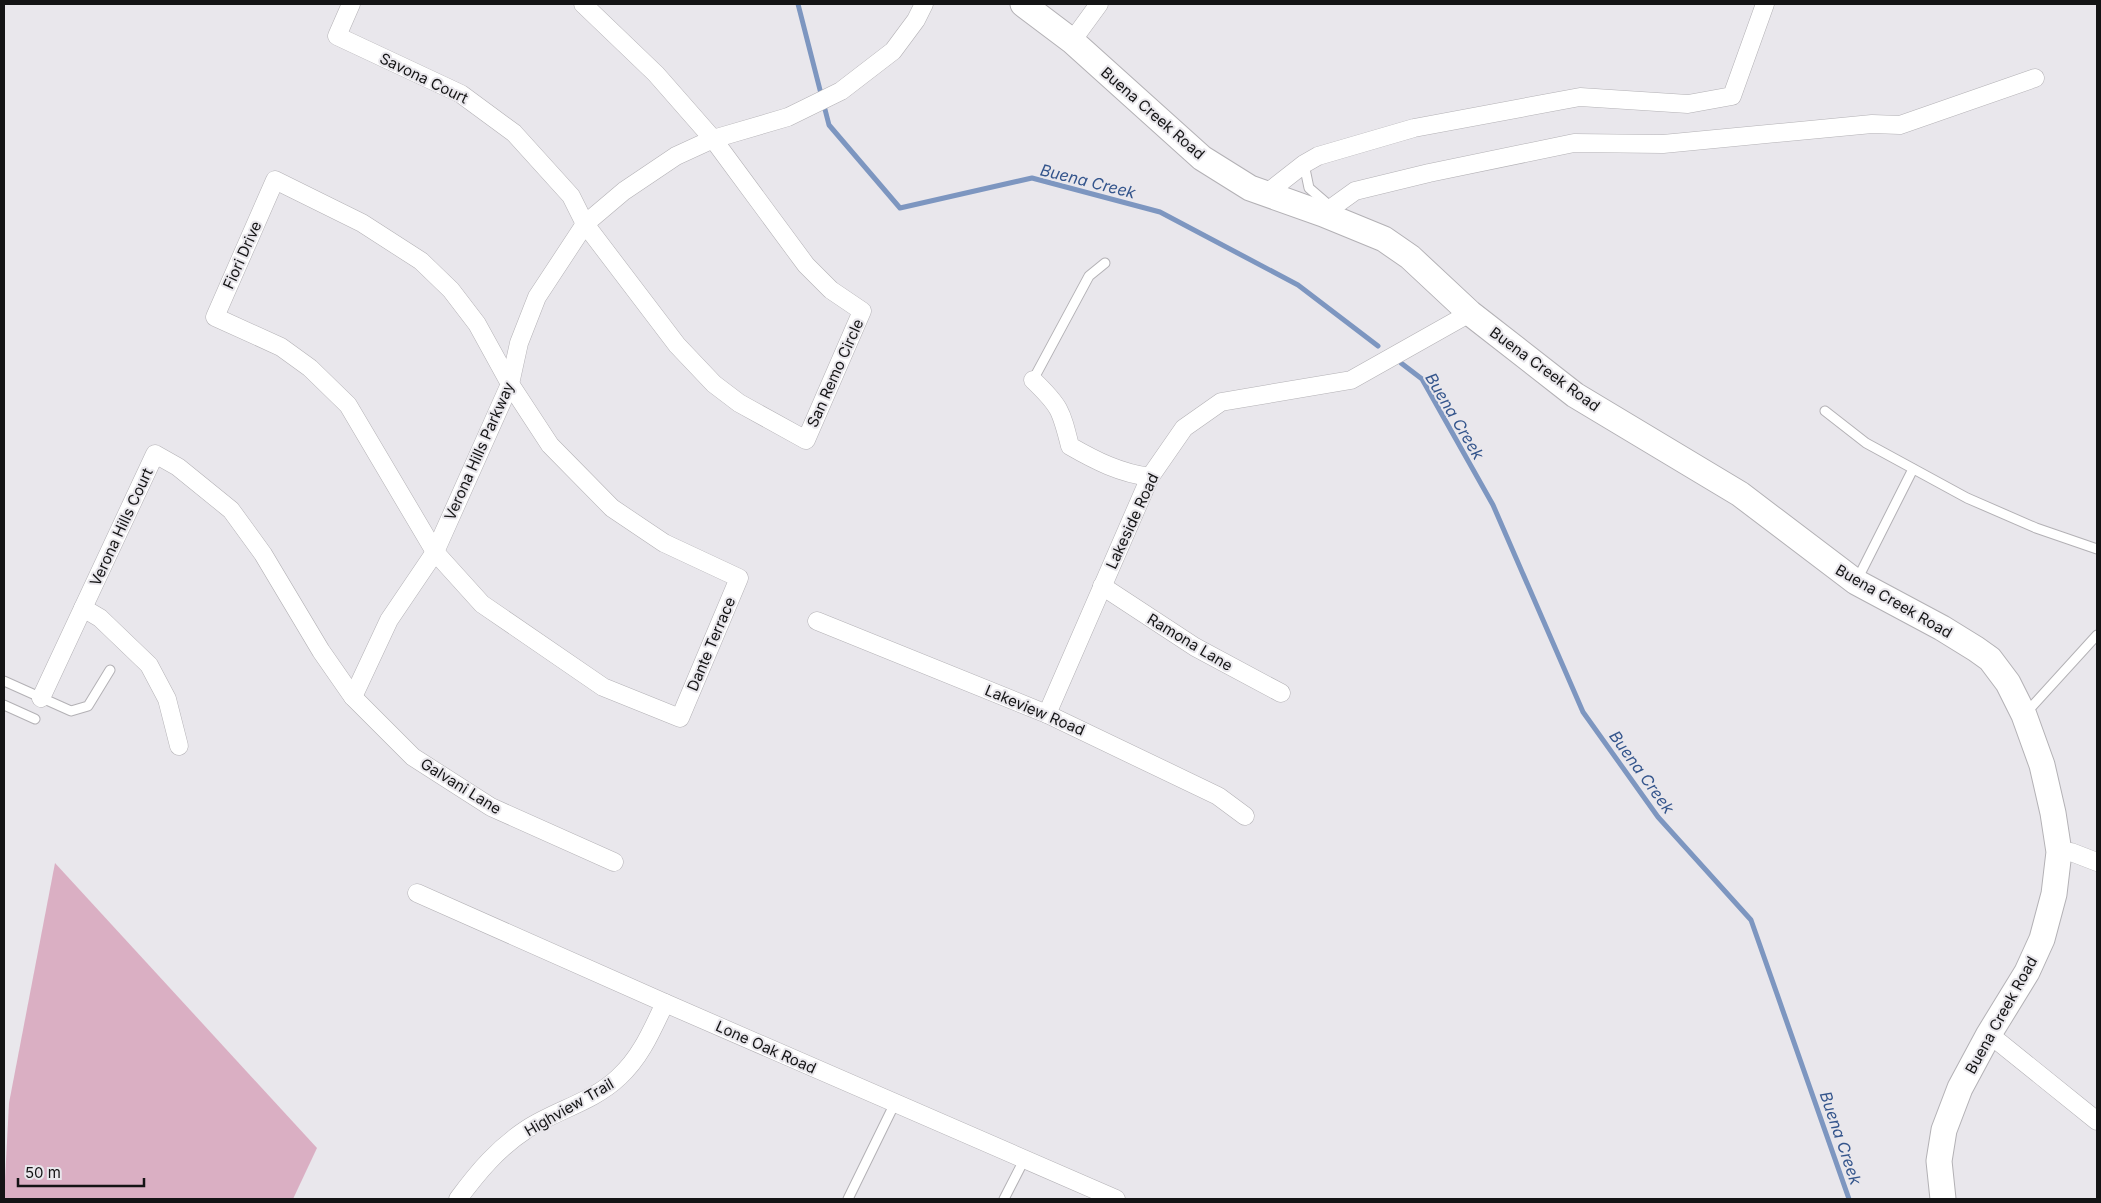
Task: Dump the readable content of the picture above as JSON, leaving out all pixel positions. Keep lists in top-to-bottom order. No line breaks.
{"streets":{"main road":["Buena Creek Road"],"street":["Savona Court","Fiori Drive","San Remo Circle","Verona Hills Parkway","Lakeside Road","Verona Hills Court","Ramona Lane","Dante Terrace","Lakeview Road","Galvani Lane","Lone Oak Road","Highview Trail"]},"crossings":[["Savona Court","San Remo Circle"],["Savona Court","Verona Hills Parkway"],["Buena Creek Road","Lakeside Road"],["Fiori Drive","Verona Hills Parkway"],["Fiori Drive","Dante Terrace"],["San Remo Circle","Verona Hills Parkway"],["Verona Hills Parkway","Verona Hills Court"],["Verona Hills Parkway","Dante Terrace"],["Verona Hills Parkway","Galvani Lane"],["Lakeside Road","Ramona Lane"],["Lakeside Road","Lakeview Road"],["Verona Hills Court","Galvani Lane"],["Lone Oak Road","Highview Trail"]],"water":["Buena Creek"],"scale_bar":"50 m"}
